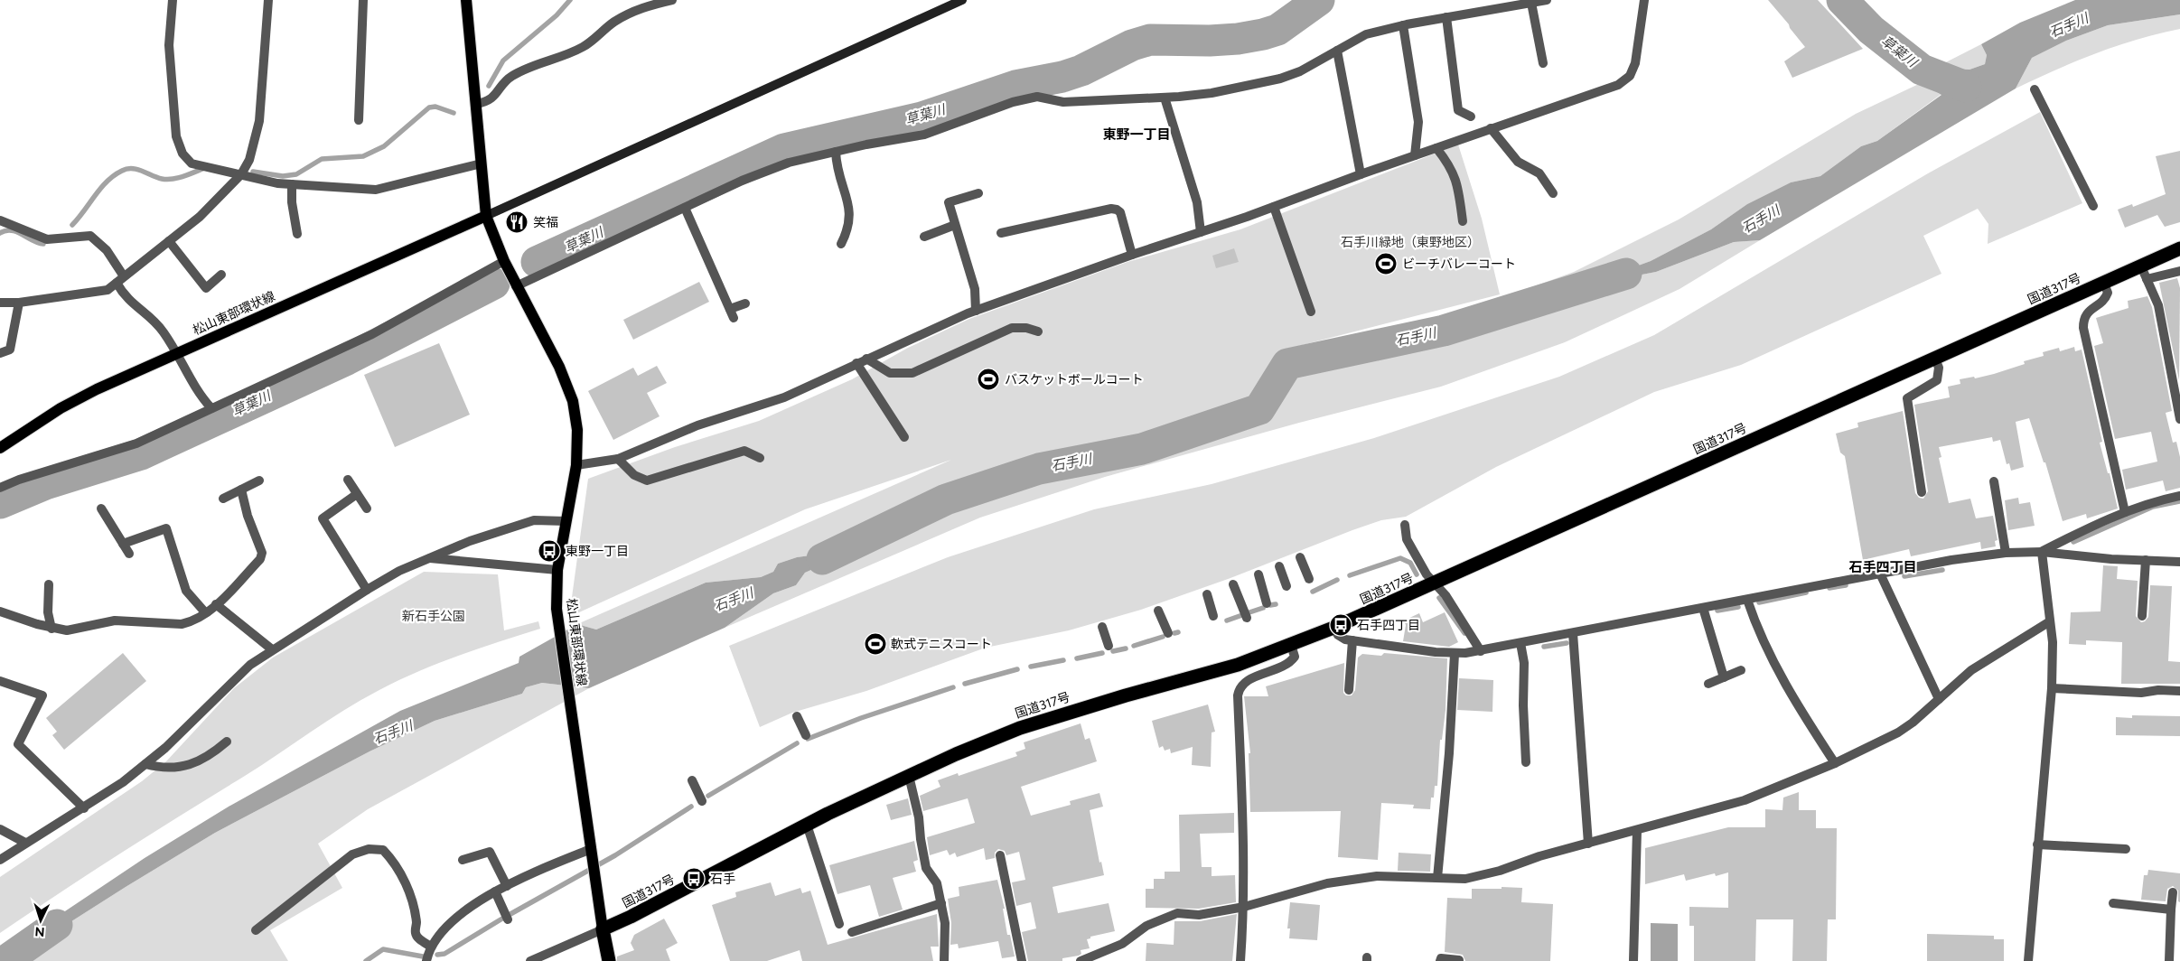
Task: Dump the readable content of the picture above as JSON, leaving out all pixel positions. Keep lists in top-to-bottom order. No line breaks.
{"streets":{"highway":["国道317号"],"main road":["松山東部環状線"]},"crossings":[["国道317号","松山東部環状線"]],"districts":["東野一丁目","石手四丁目"],"water":["石手川","草葉川"],"parks":["石手川緑地（東野地区）","新石手公園"],"places":{"restaurant":["笑福"],"sports":["ビーチバレーコート","バスケットボールコート","軟式テニスコート"],"bus stop":["東野一丁目","石手四丁目","石手"]},"north":"bottom"}
